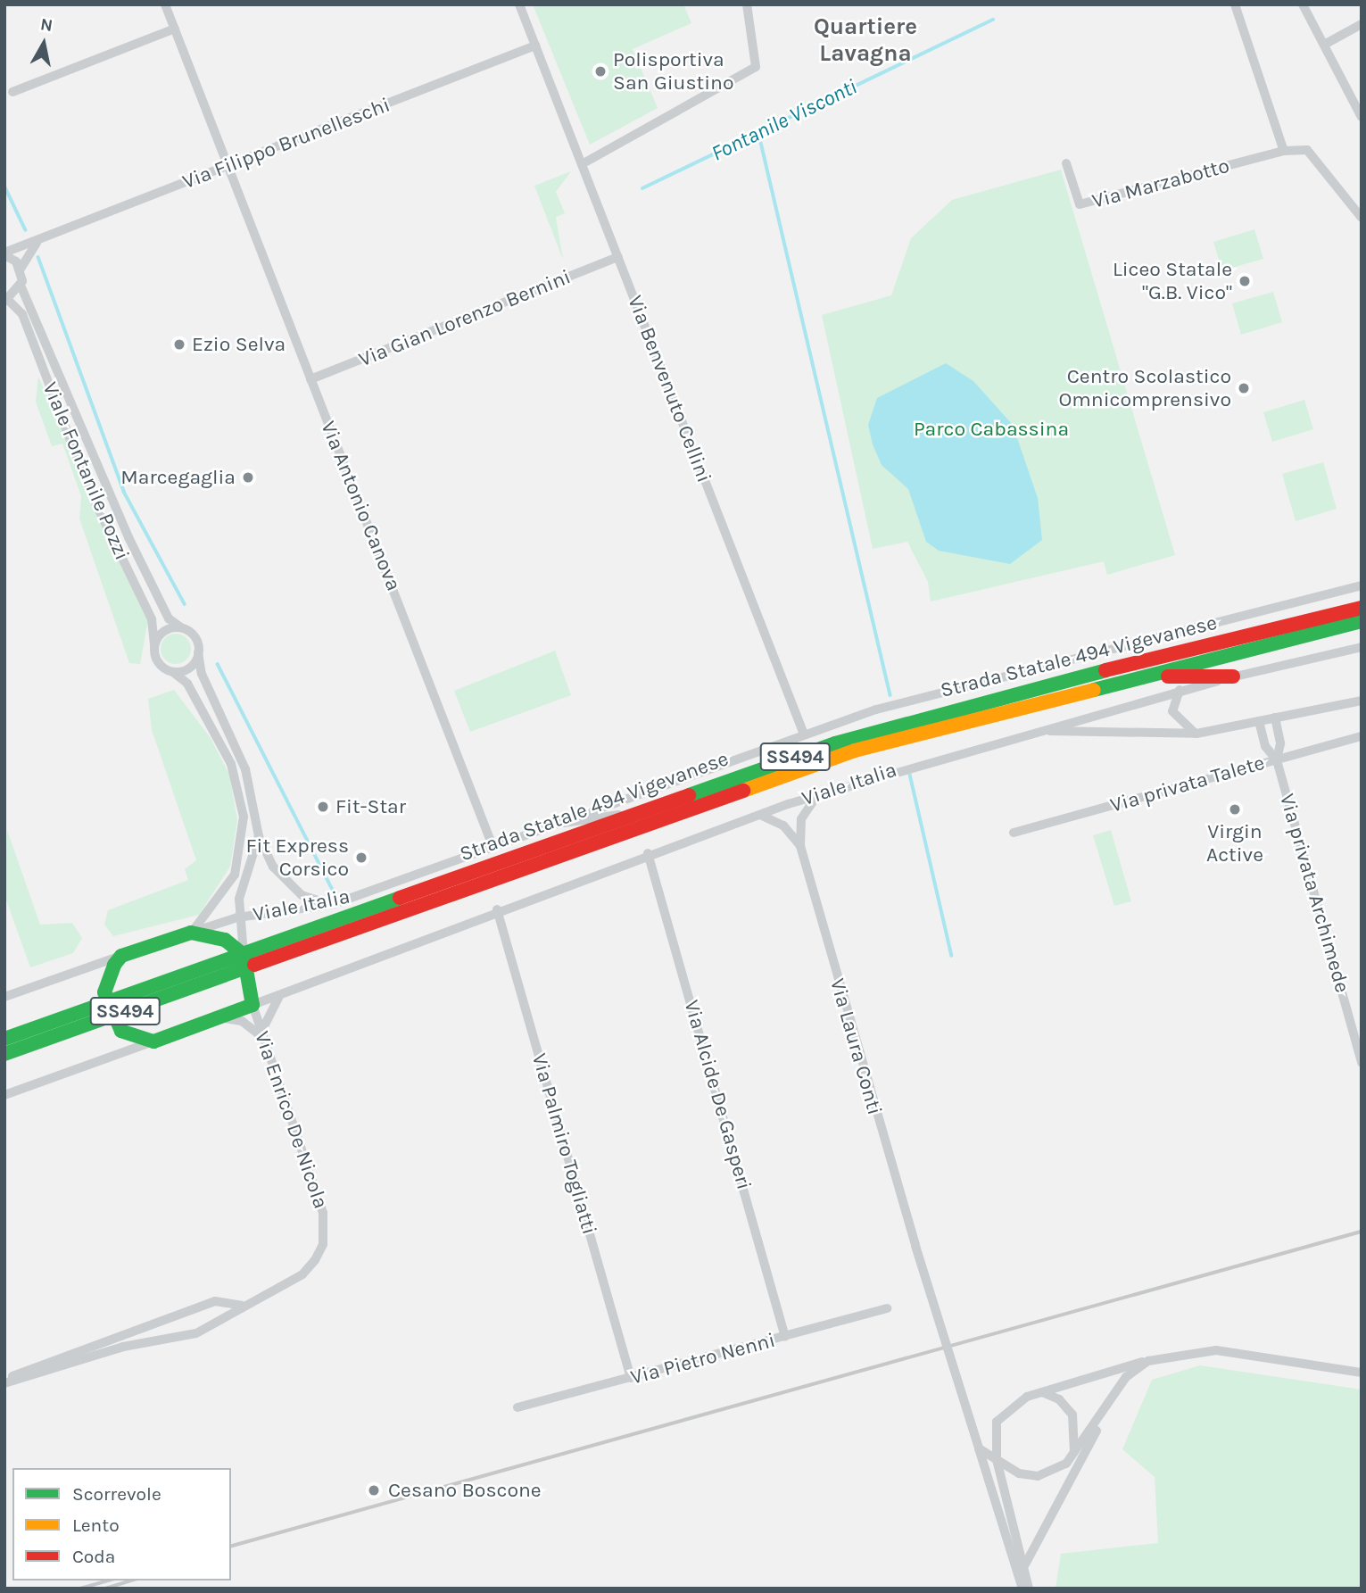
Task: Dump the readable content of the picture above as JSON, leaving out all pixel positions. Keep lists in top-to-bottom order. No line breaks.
{"streets":{"main road":["Strada Statale 494 Vigevanese","SS494"],"street":["Via Filippo Brunelleschi","Via Marzabotto","Via Gian Lorenzo Bernini","Via Benvenuto Cellini","Viale Fontanile Pozzi","Via Antonio Canova","Viale Italia","Via privata Talete","Via privata Archimede","Via Laura Conti","Via Alcide De Gasperi","Via Enrico De Nicola","Via Palmiro Togliatti","Via Pietro Nenni"]},"crossings":[["Via Filippo Brunelleschi","Via Benvenuto Cellini"],["Via Filippo Brunelleschi","Via Antonio Canova"],["Via Gian Lorenzo Bernini","Via Benvenuto Cellini"],["Via Gian Lorenzo Bernini","Via Antonio Canova"],["Via Benvenuto Cellini","Viale Italia"],["Viale Fontanile Pozzi","Viale Italia"],["Via Antonio Canova","Viale Italia"],["Strada Statale 494 Vigevanese","SS494"],["Strada Statale 494 Vigevanese","Viale Italia"],["SS494","Viale Italia"],["SS494","Via Enrico De Nicola"],["Viale Italia","Via Laura Conti"],["Viale Italia","Via Alcide De Gasperi"],["Viale Italia","Via Enrico De Nicola"],["Viale Italia","Via Palmiro Togliatti"],["Via privata Talete","Via privata Archimede"],["Via Alcide De Gasperi","Via Pietro Nenni"],["Via Palmiro Togliatti","Via Pietro Nenni"]],"districts":["Quartiere Lavagna"],"water":["Fontanile Visconti"],"parks":["Parco Cabassina"],"places":["Polisportiva San Giustino","Liceo Statale \"G.B. Vico\"","Ezio Selva","Centro Scolastico Omnicomprensivo","Marcegaglia","Fit-Star","Virgin Active","Fit Express Corsico","Cesano Boscone"],"legend":["Scorrevole","Lento","Coda"],"north":"top"}
